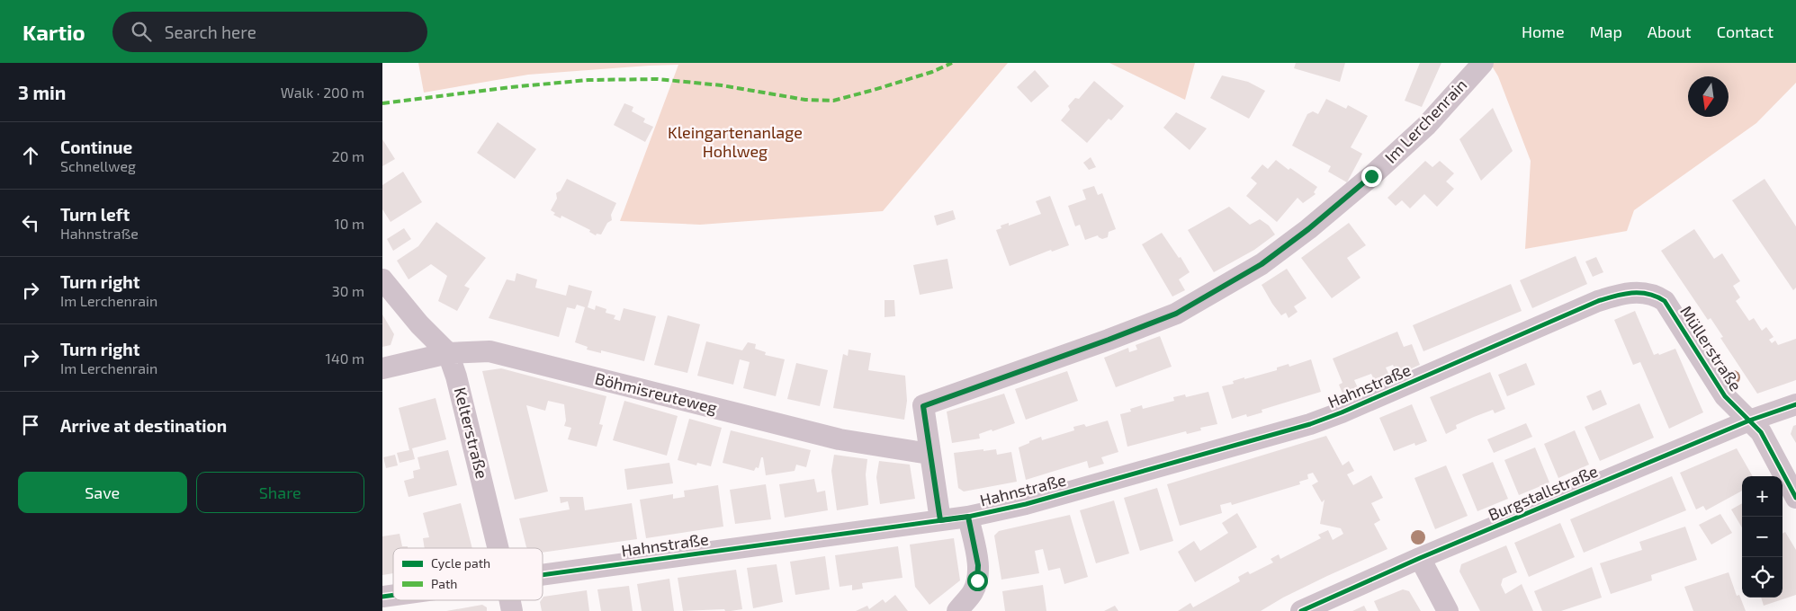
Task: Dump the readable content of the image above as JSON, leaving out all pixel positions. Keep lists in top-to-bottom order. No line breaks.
{"streets":{"street":["Im Lerchenrain","Müllerstraße","Hahnstraße","Böhmisreuteweg","Kelterstraße","Burgstallstraße"]},"crossings":[["Im Lerchenrain","Hahnstraße"],["Im Lerchenrain","Böhmisreuteweg"],["Müllerstraße","Hahnstraße"],["Müllerstraße","Burgstallstraße"],["Böhmisreuteweg","Kelterstraße"]],"parks":["Kleingartenanlage Hohlweg"],"legend":["Cycle path","Path"],"north":"bottom","page":{"header":"Kartio","search":"Search here","nav":["Home","Map","About","Contact"],"heading":["3 min","Walk · 200 m"],"list":[["Continue","Schnellweg","20 m"],["Turn left","Hahnstraße","10 m"],["Turn right","Im Lerchenrain","30 m"],["Turn right","Im Lerchenrain","140 m"],"Arrive at destination"],"buttons":["Save","Share"],"map_buttons":["+","−"]}}
